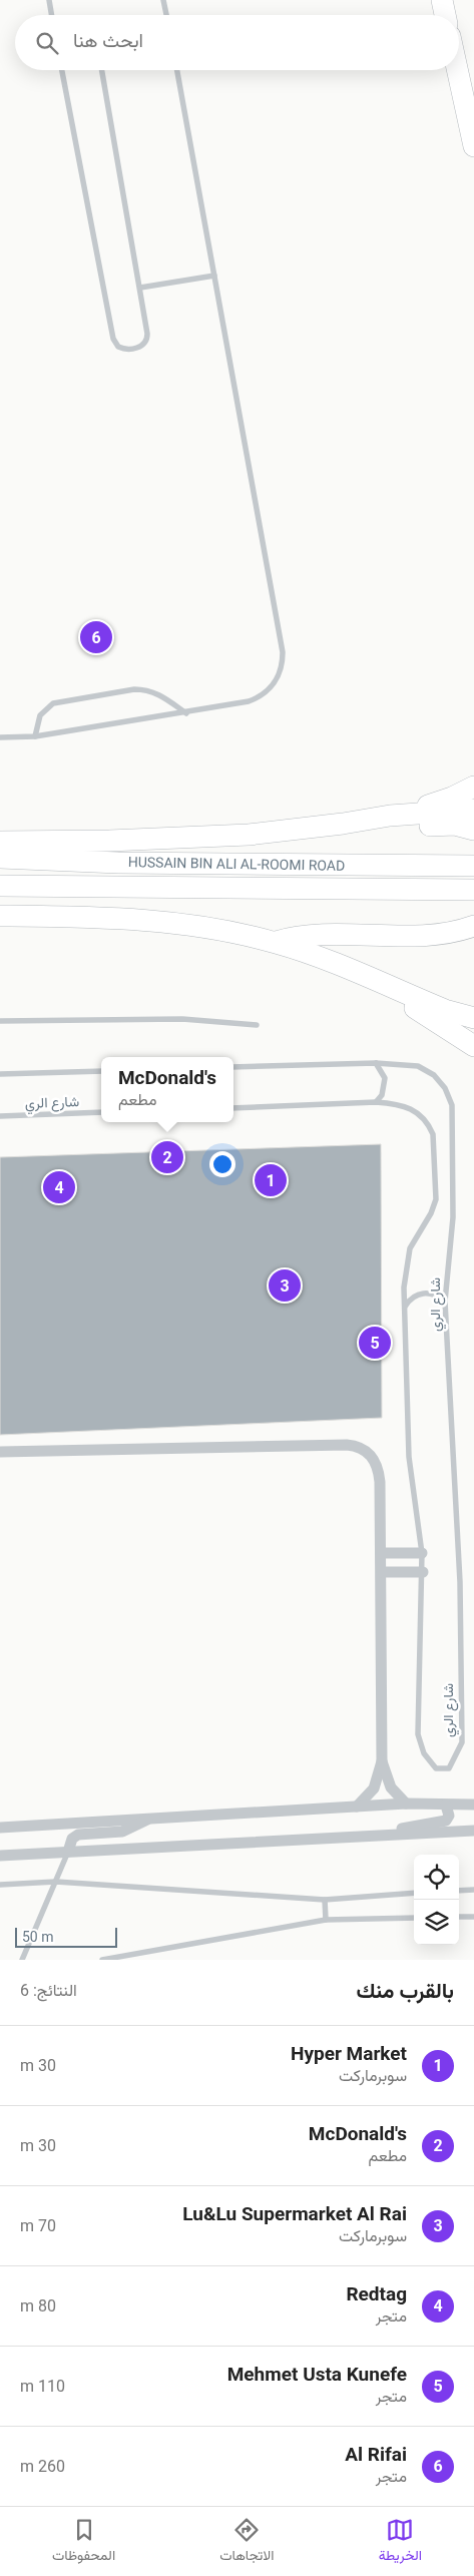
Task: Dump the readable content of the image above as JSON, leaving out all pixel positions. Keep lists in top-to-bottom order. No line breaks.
{"streets":{"highway":["HUSSAIN BIN ALI AL-ROOMI ROAD"],"lane":["شارع الري"]},"scale_bar":"50 m","page":{"search":"ابحث هنا","pins":["6","2","1","4","3","5"],"popup":["McDonald's","مطعم"],"scale":"50 m","heading":["بالقرب منك","النتائج: 6"],"list":[{"mark":"1","name":"Hyper Market","note":"سوبرماركت","value":"30 m"},{"mark":"2","name":"McDonald's","note":"مطعم","value":"30 m"},{"mark":"3","name":"Lu&Lu Supermarket Al Rai","note":"سوبرماركت","value":"70 m"},{"mark":"4","name":"Redtag","note":"متجر","value":"80 m"},{"mark":"5","name":"Mehmet Usta Kunefe","note":"متجر","value":"110 m"},{"mark":"6","name":"Al Rifai","note":"متجر","value":"260 m"}],"nav":["الخريطة","الاتجاهات","المحفوظات"]}}
